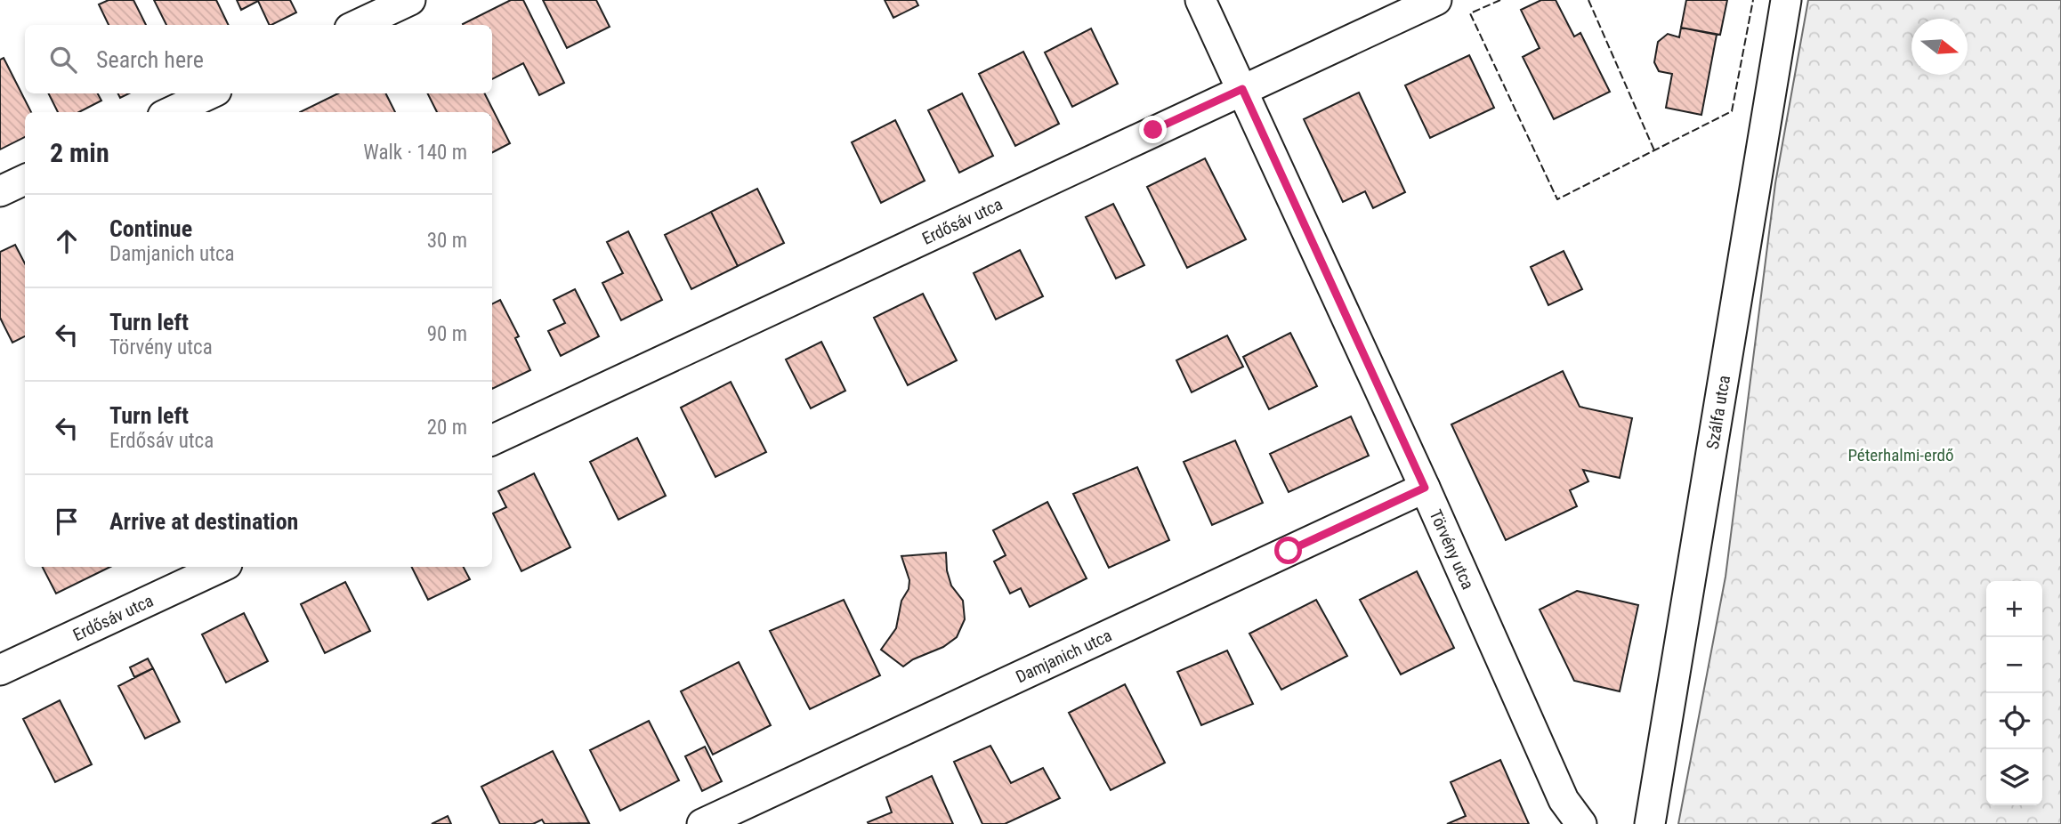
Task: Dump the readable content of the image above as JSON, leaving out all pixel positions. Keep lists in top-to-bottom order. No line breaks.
{"streets":{"street":["Erdősáv utca","Szálfa utca","Törvény utca","Damjanich utca"]},"crossings":[["Erdősáv utca","Törvény utca"],["Törvény utca","Damjanich utca"]],"parks":["Péterhalmi-erdő"],"north":"right","page":{"search":"Search here","heading":["2 min","Walk · 140 m"],"list":[["Continue","Damjanich utca","30 m"],["Turn left","Törvény utca","90 m"],["Turn left","Erdősáv utca","20 m"],"Arrive at destination"],"map_buttons":["+","−"]}}
